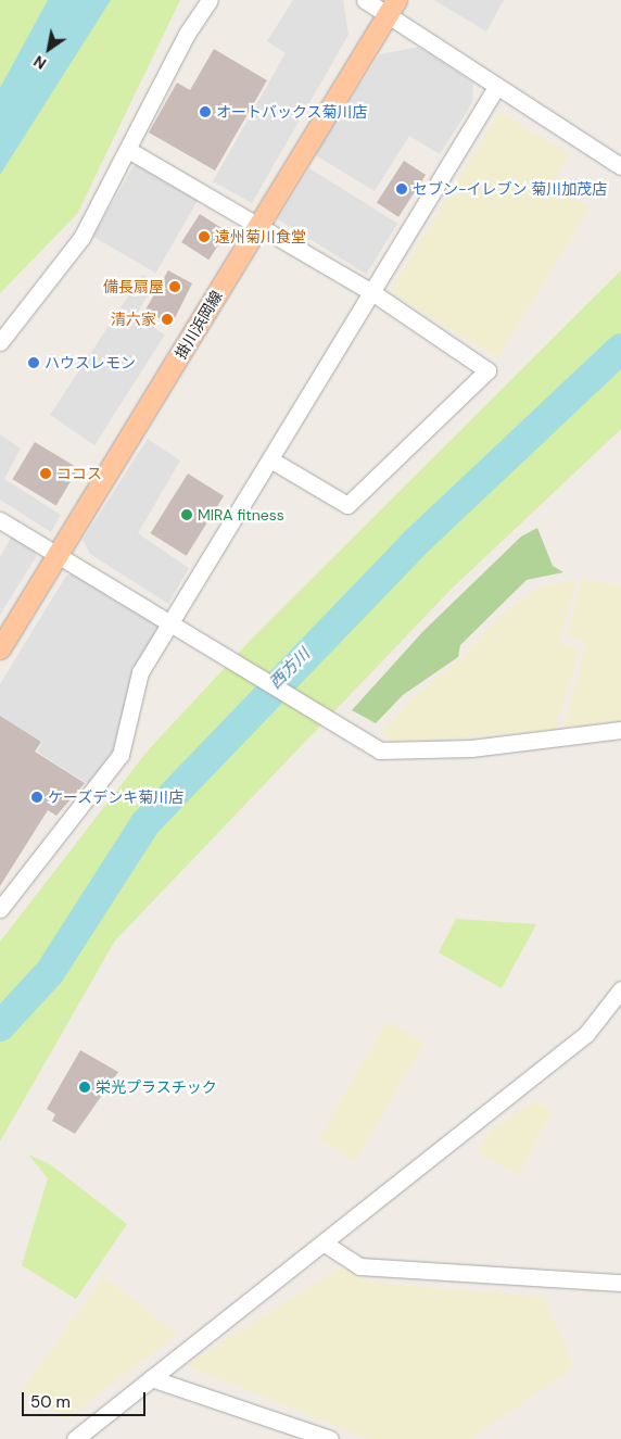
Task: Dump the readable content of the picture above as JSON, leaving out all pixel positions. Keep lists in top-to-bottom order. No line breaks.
{"streets":{"main road":["掛川浜岡線"]},"water":["西方川"],"places":["オートバックス菊川店","セブン-イレブン 菊川加茂店","遠州菊川食堂","備長扇屋","清六家","ハウスレモン","ココス","MIRA fitness","ケーズデンキ菊川店","栄光プラスチック"],"scale_bar":"50 m","north":"bottom left"}
